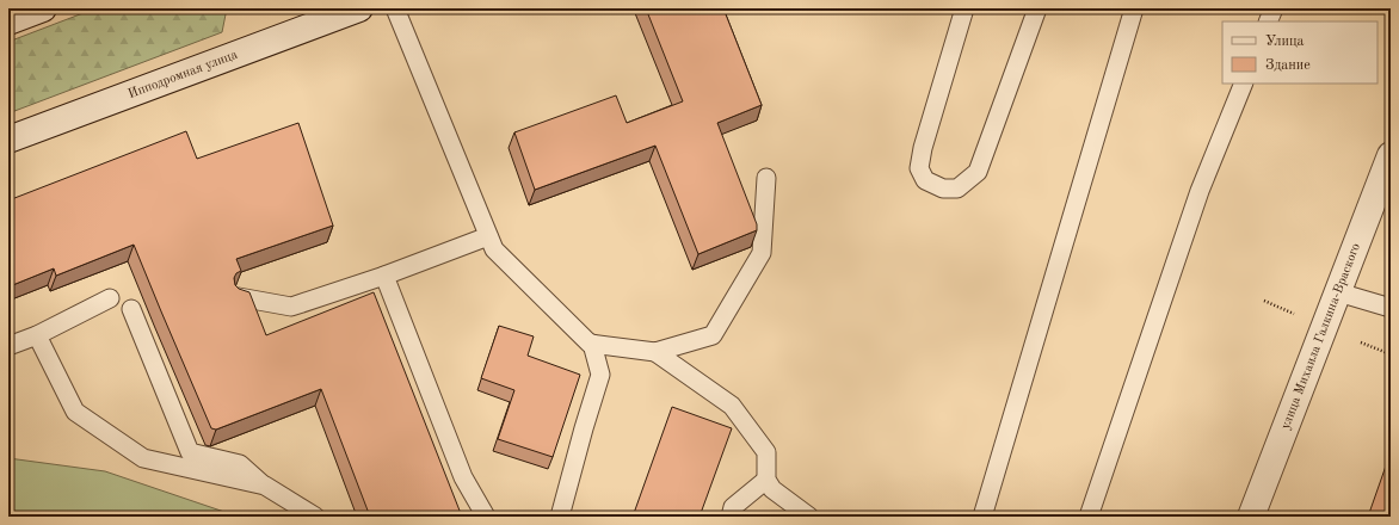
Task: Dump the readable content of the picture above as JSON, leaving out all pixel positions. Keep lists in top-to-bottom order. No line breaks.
{"streets":{"street":["Ипподромная улица","улица Михаила Галкина-Враского"]},"legend":["Улица","Здание"]}
